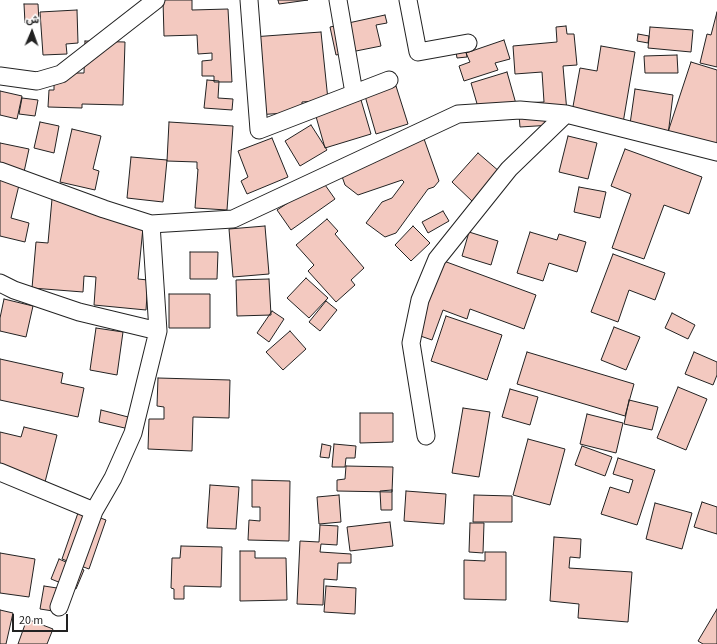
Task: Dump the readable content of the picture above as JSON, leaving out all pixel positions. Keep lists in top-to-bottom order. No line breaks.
{"scale_bar":"20 m","north":"top"}
